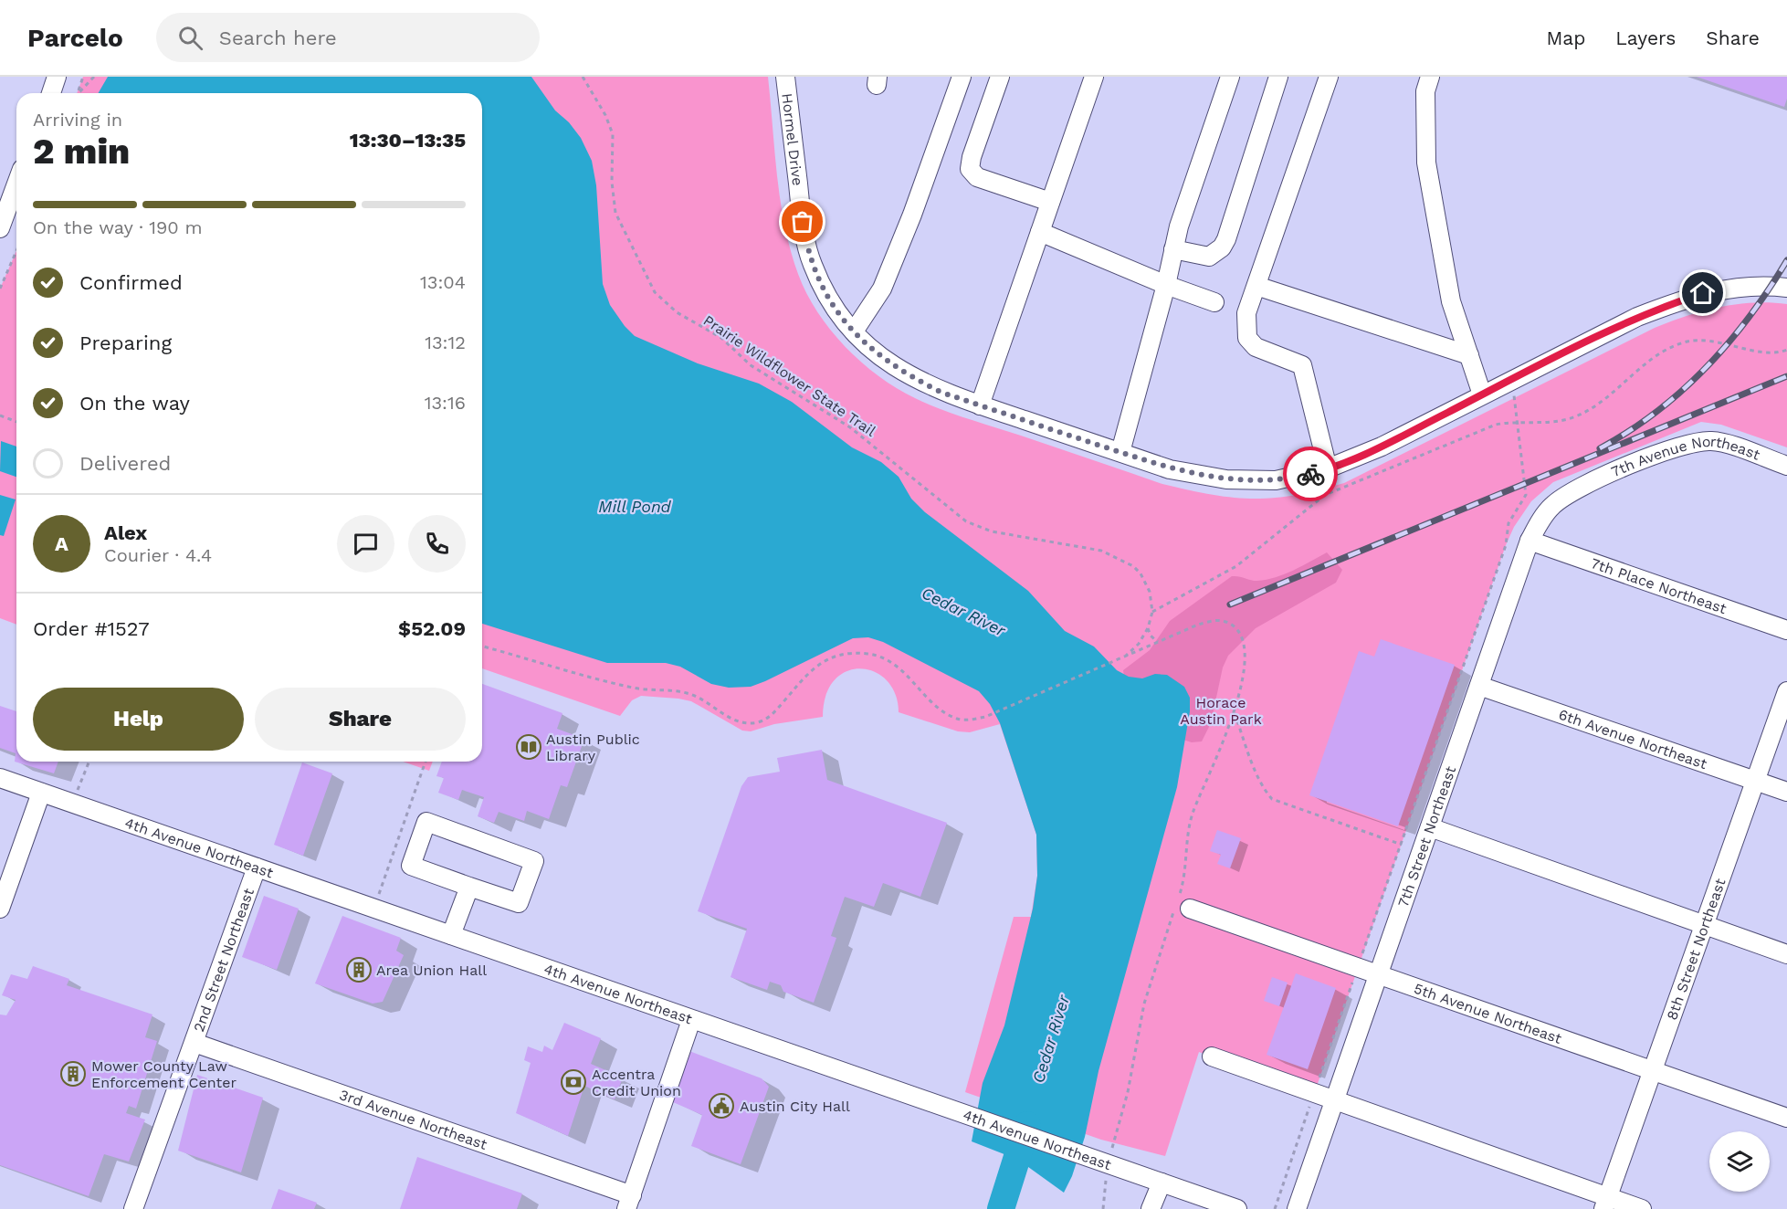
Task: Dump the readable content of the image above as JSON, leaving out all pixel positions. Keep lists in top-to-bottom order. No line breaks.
{"streets":{"street":["Hormel Drive","7th Avenue Northeast","7th Place Northeast","6th Avenue Northeast","7th Street Northeast","4th Avenue Northeast","8th Street Northeast","2nd Street Northeast","5th Avenue Northeast","3rd Avenue Northeast"],"path":["Prairie Wildflower State Trail"]},"crossings":[["7th Avenue Northeast","7th Street Northeast"],["7th Place Northeast","7th Street Northeast"],["6th Avenue Northeast","7th Street Northeast"],["6th Avenue Northeast","8th Street Northeast"],["7th Street Northeast","5th Avenue Northeast"],["4th Avenue Northeast","2nd Street Northeast"],["8th Street Northeast","5th Avenue Northeast"],["2nd Street Northeast","3rd Avenue Northeast"]],"water":["Mill Pond","Cedar River"],"parks":["Horace Austin Park"],"places":{"library":["Austin Public Library"],"building":["Area Union Hall","Mower County Law Enforcement Center"],"bank":["Accentra Credit Union"],"public building":["Austin City Hall"]},"page":{"header":"Parcelo","search":"Search here","nav":["Map","Layers","Share"],"heading":["2 min","Arriving in","13:30–13:35"],"panel":["Alex","Courier · 4.4","Order #1527","$52.09"],"bar":"On the way · 190 m","list":[["Confirmed","13:04"],["Preparing","13:12"],["On the way","13:16"],"Delivered"],"round":"A","buttons":["Help","Share"]}}
